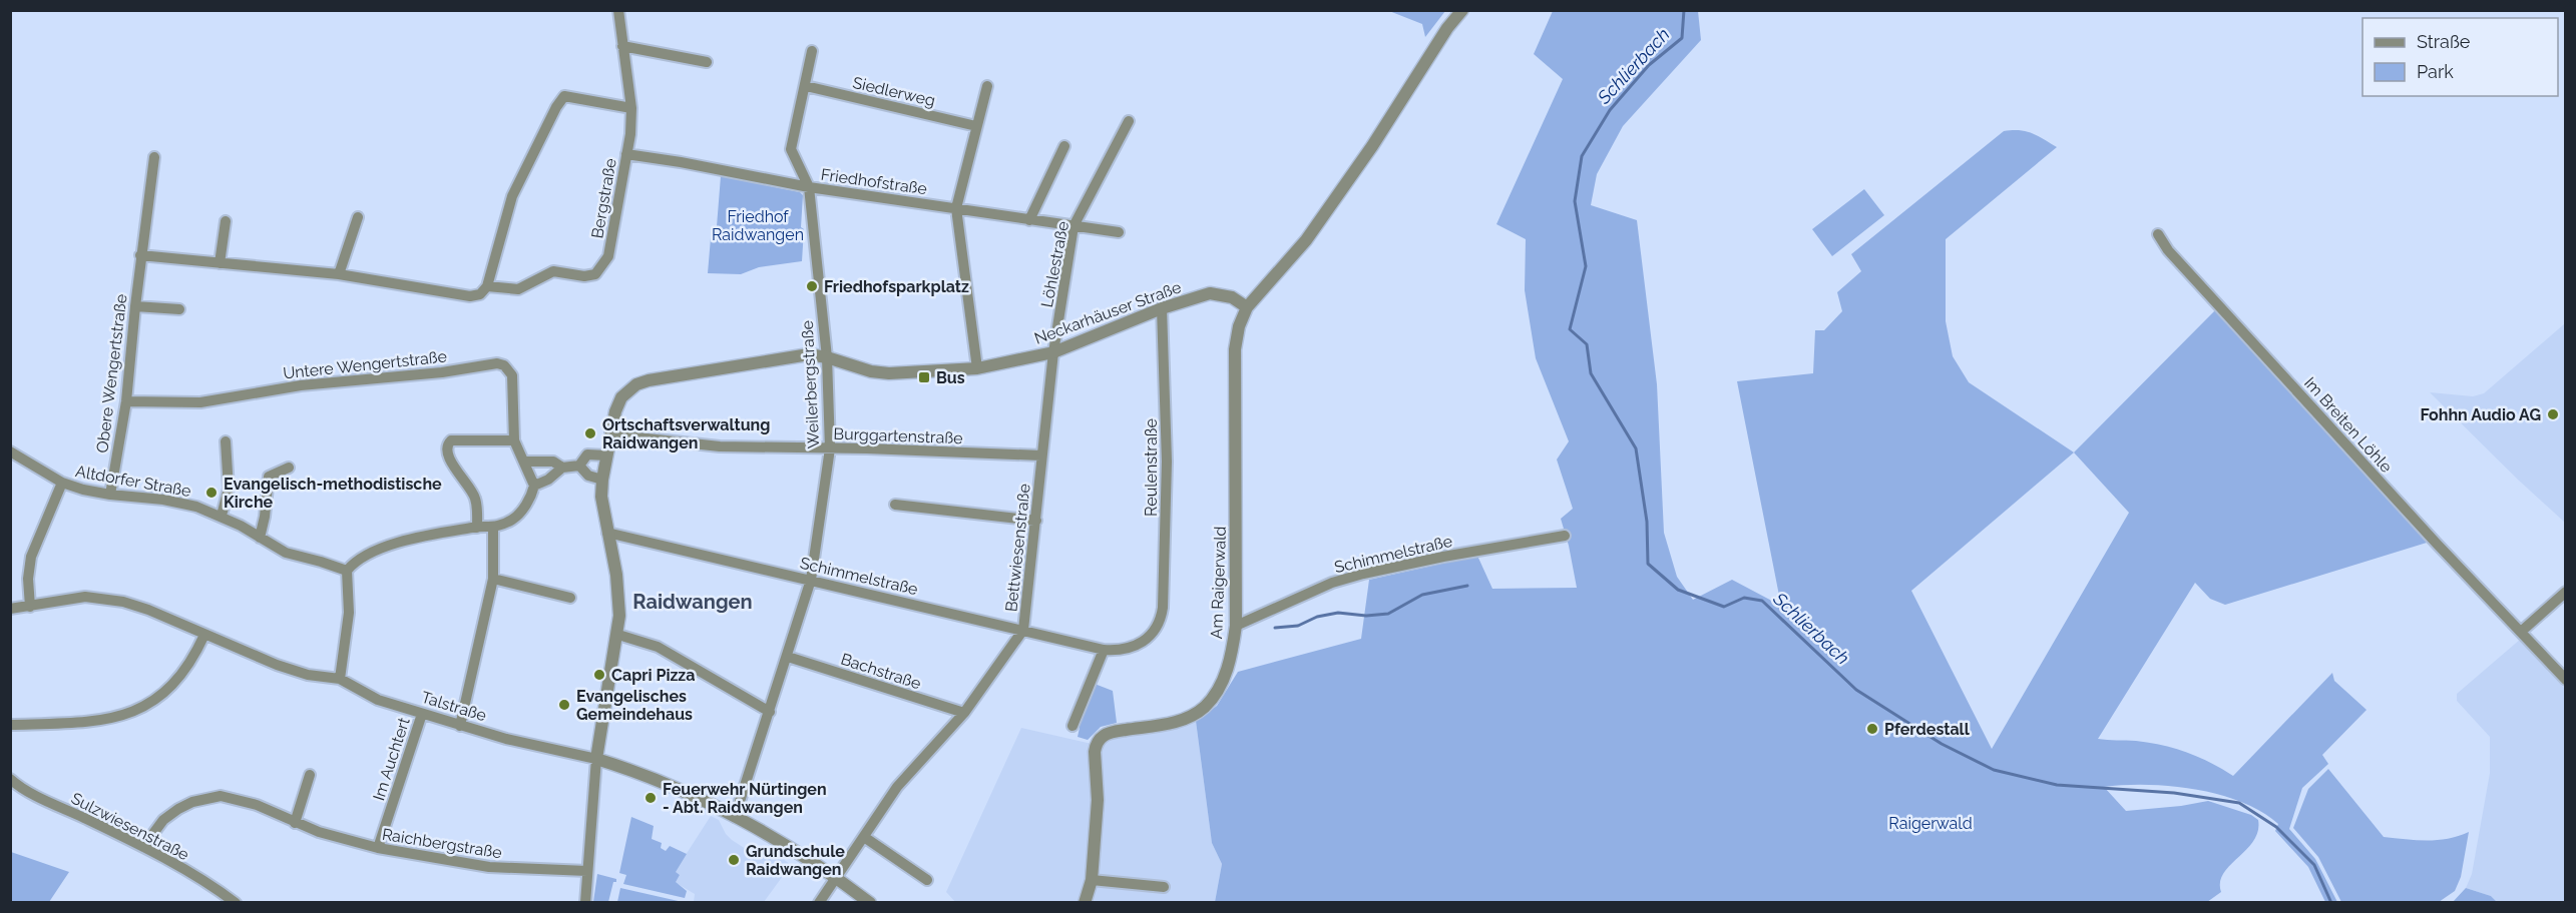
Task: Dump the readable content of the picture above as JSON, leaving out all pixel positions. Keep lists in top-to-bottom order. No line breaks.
{"streets":{"street":["Siedlerweg","Friedhofstraße","Bergstraße","Löhlestraße","Neckarhäuser Straße","Untere Wengertstraße","Obere Wengertstraße","Weilerbergstraße","Im Breiten Löhle","Burggartenstraße","Reulenstraße","Altdorfer Straße","Bettwiesenstraße","Schimmelstraße","Am Raigerwald","Bachstraße","Talstraße","Im Auchtert","Sulzwiesenstraße","Raichbergstraße"]},"crossings":[["Siedlerweg","Weilerbergstraße"],["Friedhofstraße","Bergstraße"],["Friedhofstraße","Löhlestraße"],["Friedhofstraße","Weilerbergstraße"],["Löhlestraße","Neckarhäuser Straße"],["Löhlestraße","Bettwiesenstraße"],["Neckarhäuser Straße","Weilerbergstraße"],["Neckarhäuser Straße","Burggartenstraße"],["Neckarhäuser Straße","Reulenstraße"],["Neckarhäuser Straße","Bettwiesenstraße"],["Neckarhäuser Straße","Schimmelstraße"],["Neckarhäuser Straße","Am Raigerwald"],["Neckarhäuser Straße","Talstraße"],["Untere Wengertstraße","Obere Wengertstraße"],["Obere Wengertstraße","Altdorfer Straße"],["Weilerbergstraße","Burggartenstraße"],["Weilerbergstraße","Schimmelstraße"],["Weilerbergstraße","Bachstraße"],["Weilerbergstraße","Talstraße"],["Burggartenstraße","Bettwiesenstraße"],["Reulenstraße","Schimmelstraße"],["Bettwiesenstraße","Schimmelstraße"],["Bettwiesenstraße","Bachstraße"],["Bettwiesenstraße","Talstraße"],["Schimmelstraße","Am Raigerwald"],["Talstraße","Im Auchtert"],["Im Auchtert","Raichbergstraße"],["Sulzwiesenstraße","Raichbergstraße"]],"districts":["Raidwangen"],"water":["Schlierbach"],"parks":["Friedhof Raidwangen","Raigerwald"],"places":{"other":["Friedhofsparkplatz","Fohhn Audio AG","Ortschaftsverwaltung Raidwangen","Evangelisch-methodistische Kirche","Capri Pizza","Evangelisches Gemeindehaus","Pferdestall","Feuerwehr Nürtingen - Abt. Raidwangen","Grundschule Raidwangen"],"transit":["Bus"]},"legend":["Straße","Park"]}
